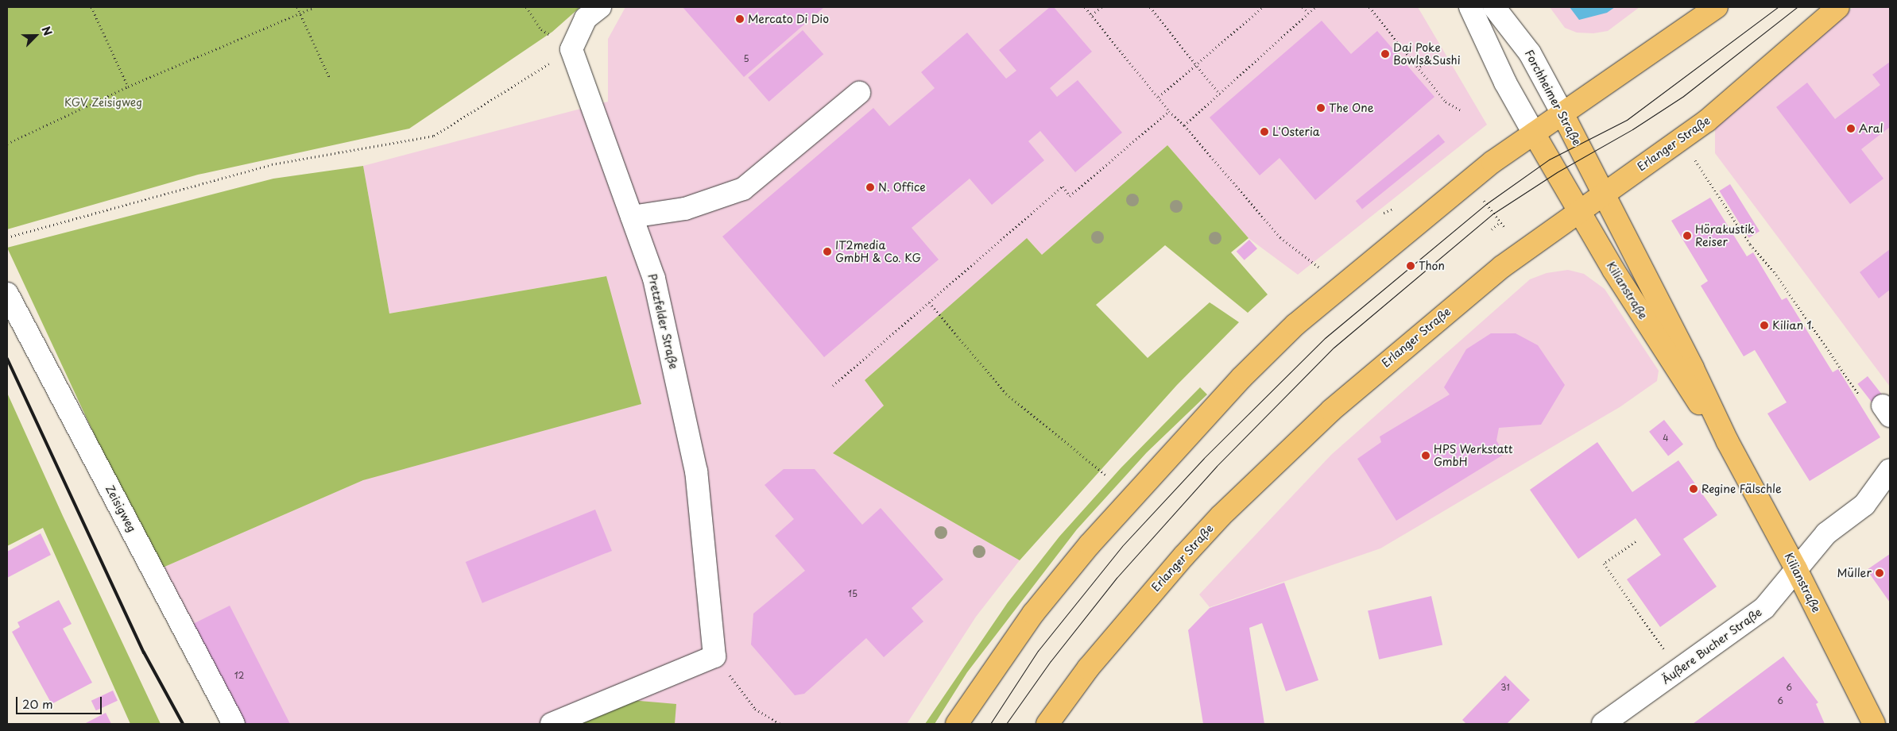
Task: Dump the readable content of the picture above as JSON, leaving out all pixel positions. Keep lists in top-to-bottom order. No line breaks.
{"streets":{"main road":["Forchheimer Straße","Erlanger Straße","Kilianstraße"],"street":["Pretzfelder Straße","Zeisigweg","Äußere Bucher Straße"]},"crossings":[["Forchheimer Straße","Erlanger Straße"],["Forchheimer Straße","Kilianstraße"],["Erlanger Straße","Kilianstraße"],["Kilianstraße","Äußere Bucher Straße"]],"parks":["KGV Zeisigweg"],"places":["Mercato Di Dio","Dai Poke Bowls&Sushi","The One","Aral","L'Osteria","N. Office","Hörakustik Reiser","IT2media GmbH & Co. KG","Thon","Kilian 1","HPS Werkstatt GmbH","Regine Fälschle","Müller"],"house_numbers":["5","4","15","12","31","6","6"],"scale_bar":"20 m","north":"top right"}
